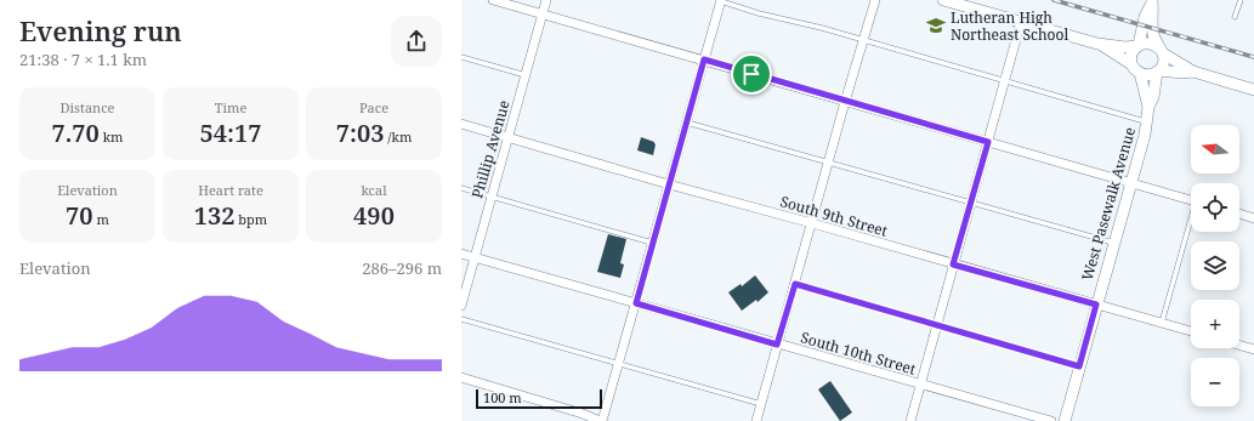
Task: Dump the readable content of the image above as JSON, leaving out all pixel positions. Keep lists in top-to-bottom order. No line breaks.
{"streets":{"street":["Phillip Avenue","West Pasewalk Avenue","South 9th Street","South 10th Street"]},"crossings":[["Phillip Avenue","South 9th Street"],["Phillip Avenue","South 10th Street"],["West Pasewalk Avenue","South 9th Street"]],"places":{"school or university":["Lutheran High Northeast School"]},"scale_bar":"100 m","north":"left","page":{"heading":["Evening run","21:38 · 7 × 1.1 km"],"stats":[["Distance","7.70 km"],["Time","54:17"],["Pace","7:03 /km"],["Elevation","70 m"],["Heart rate","132 bpm"],["kcal","490"]],"map_buttons":["+","−"],"chart":["Elevation","286–296 m"],"scale":"100 m"}}
